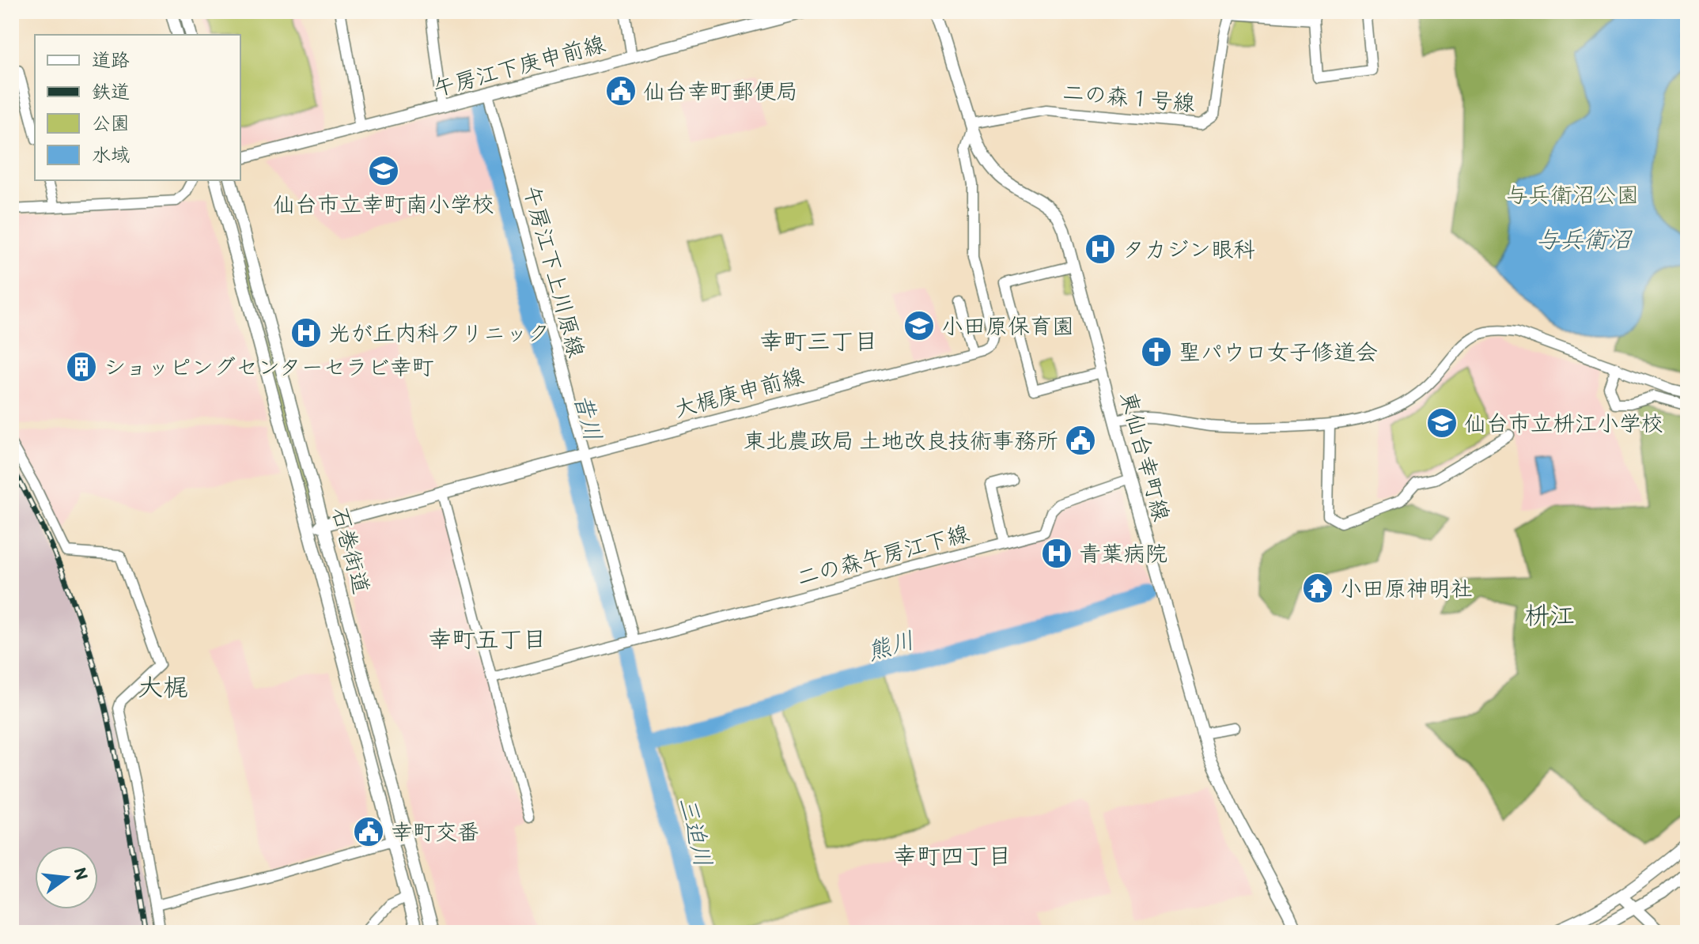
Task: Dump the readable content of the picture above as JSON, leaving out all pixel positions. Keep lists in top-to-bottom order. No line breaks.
{"streets":{"street":["午房江下庚申前線","二の森１号線","午房江下上川原線","大梶庚申前線","東仙台幸町線","石巻街道","二の森午房江下線"]},"crossings":[["午房江下庚申前線","午房江下上川原線"],["二の森１号線","大梶庚申前線"],["二の森１号線","東仙台幸町線"],["午房江下上川原線","大梶庚申前線"],["午房江下上川原線","二の森午房江下線"],["大梶庚申前線","東仙台幸町線"],["大梶庚申前線","石巻街道"],["東仙台幸町線","二の森午房江下線"]],"districts":["幸町三丁目","枡江","幸町五丁目","大梶","幸町四丁目"],"water":["与兵衛沼","昔川","熊川","三迫川"],"parks":["与兵衛沼公園"],"places":{"public building":["仙台幸町郵便局","東北農政局 土地改良技術事務所","幸町交番"],"school or university":["仙台市立幸町南小学校","小田原保育園","仙台市立枡江小学校"],"hospital":["タカジン眼科","光が丘内科クリニック","青葉病院"],"church":["聖パウロ女子修道会"],"building":["ショッピングセンターセラビ幸町"],"temple":["小田原神明社"]},"legend":["道路","鉄道","公園","水域"],"north":"right"}
